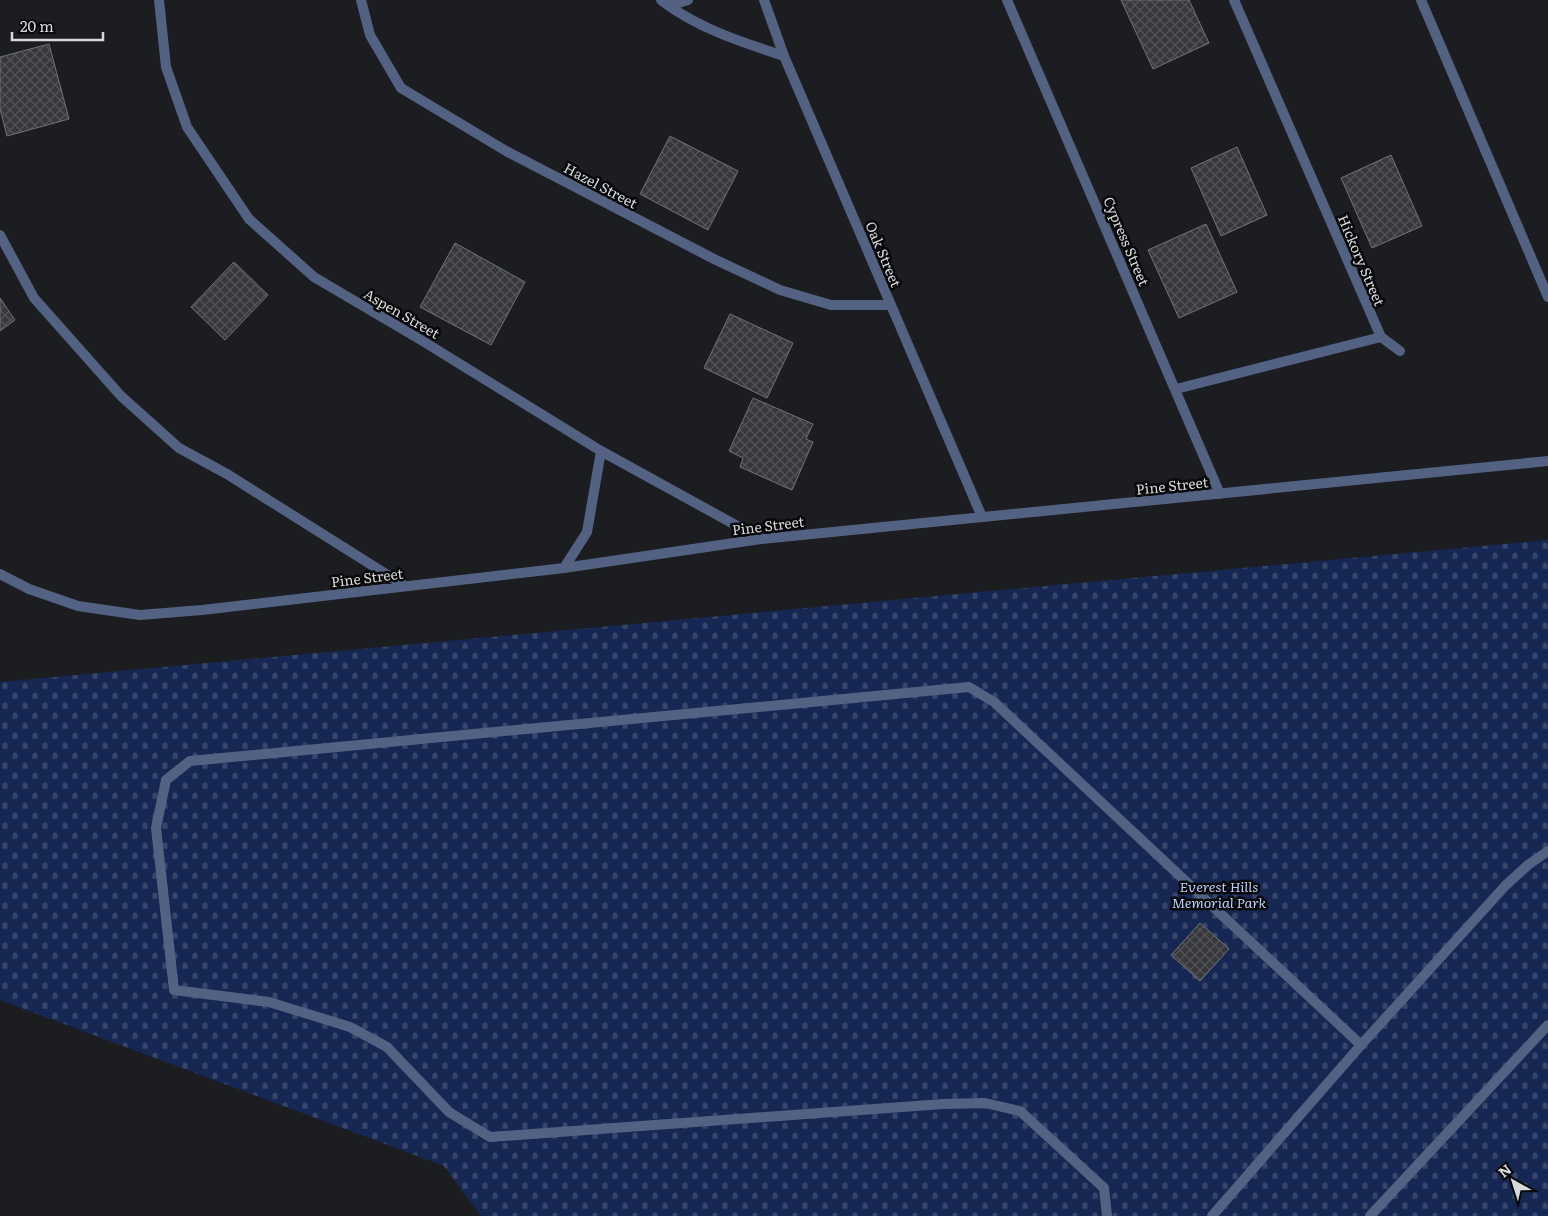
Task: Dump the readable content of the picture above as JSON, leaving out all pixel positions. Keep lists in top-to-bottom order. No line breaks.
{"streets":{"street":["Hazel Street","Cypress Street","Oak Street","Hickory Street","Aspen Street","Pine Street"]},"crossings":[["Hazel Street","Oak Street"],["Cypress Street","Pine Street"],["Oak Street","Pine Street"],["Aspen Street","Pine Street"]],"parks":["Everest Hills Memorial Park"],"scale_bar":"20 m","north":"top left"}
